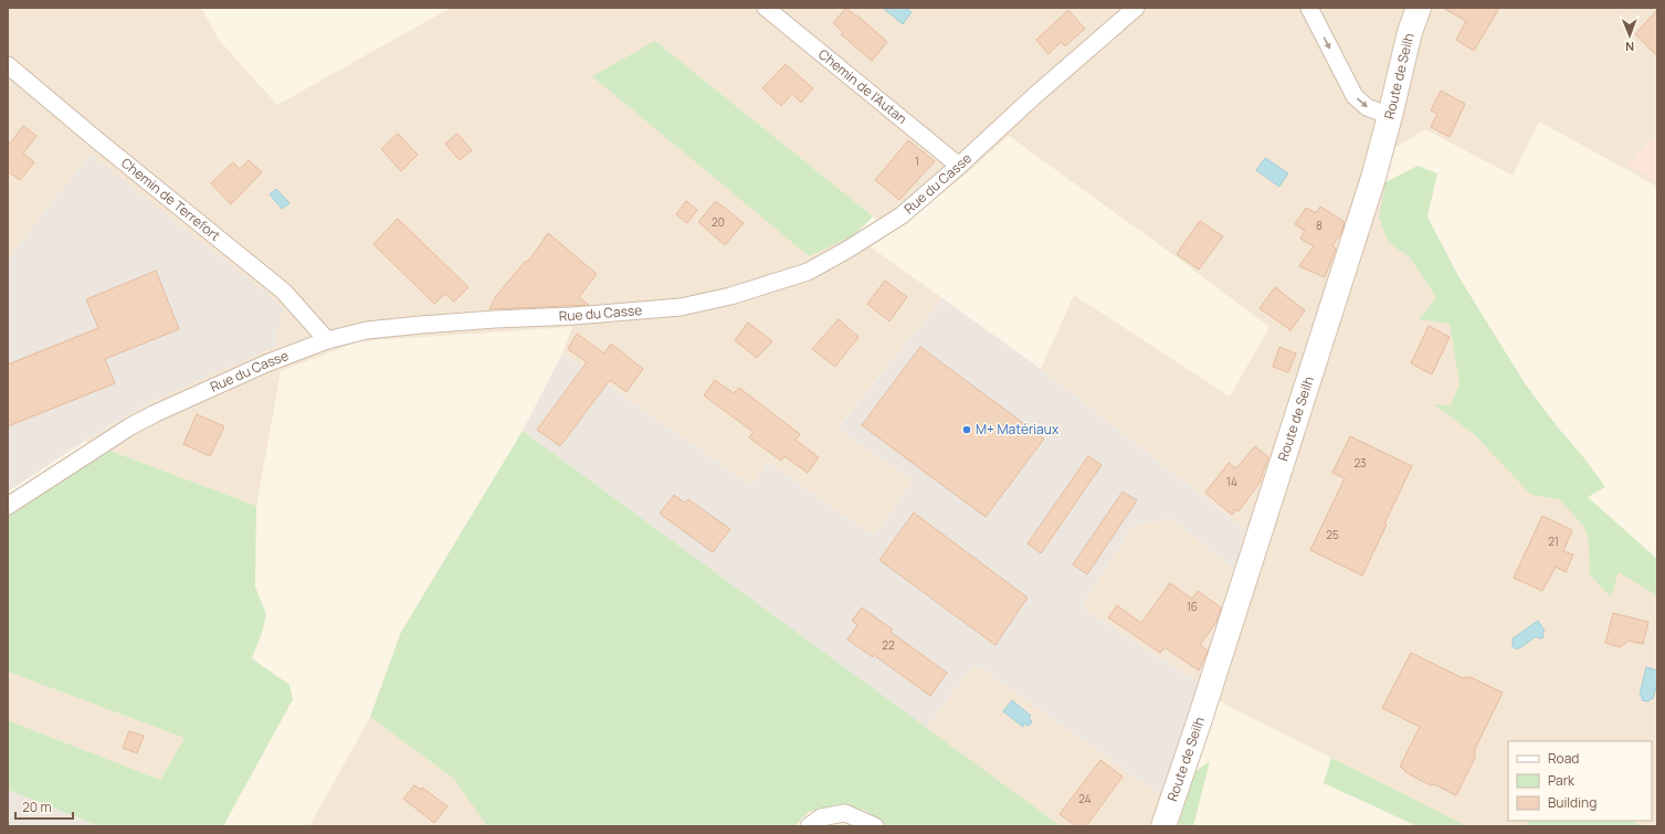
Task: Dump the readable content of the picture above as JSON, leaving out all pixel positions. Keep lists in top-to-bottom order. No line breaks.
{"streets":{"street":["Route de Seilh","Chemin de l'Autan","Rue du Casse","Chemin de Terrefort"]},"crossings":[["Chemin de l'Autan","Rue du Casse"],["Rue du Casse","Chemin de Terrefort"]],"places":["M+ Matériaux"],"house_numbers":["1","20","8","23","14","25","21","16","22","24"],"legend":["Road","Park","Building"],"scale_bar":"20 m","north":"bottom"}
